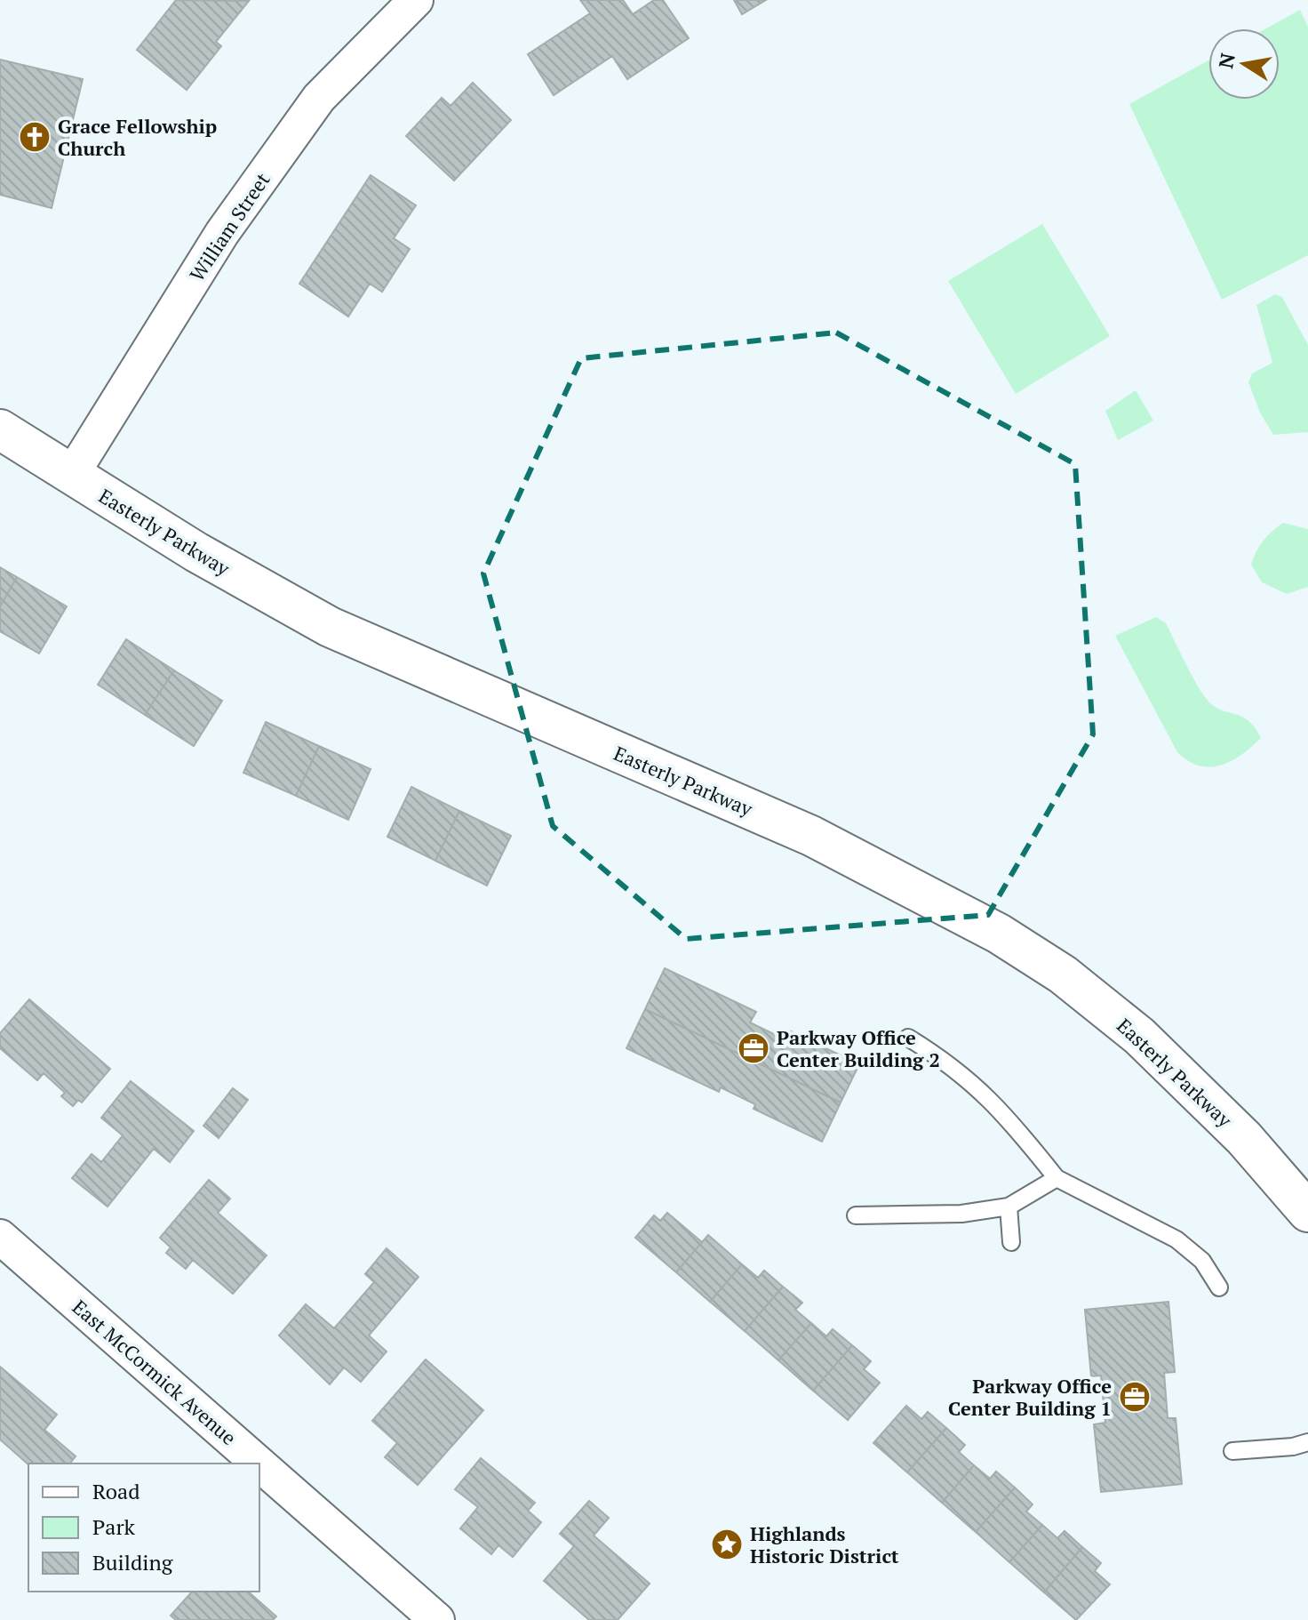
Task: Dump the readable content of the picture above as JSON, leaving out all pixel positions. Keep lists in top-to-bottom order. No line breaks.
{"streets":{"main road":["Easterly Parkway"],"street":["William Street","East McCormick Avenue"]},"crossings":[["William Street","Easterly Parkway"]],"places":{"church":["Grace Fellowship Church"],"office":["Parkway Office Center Building 2","Parkway Office Center Building 1"],"place":["Highlands Historic District"]},"legend":["Road","Park","Building"],"north":"left"}
